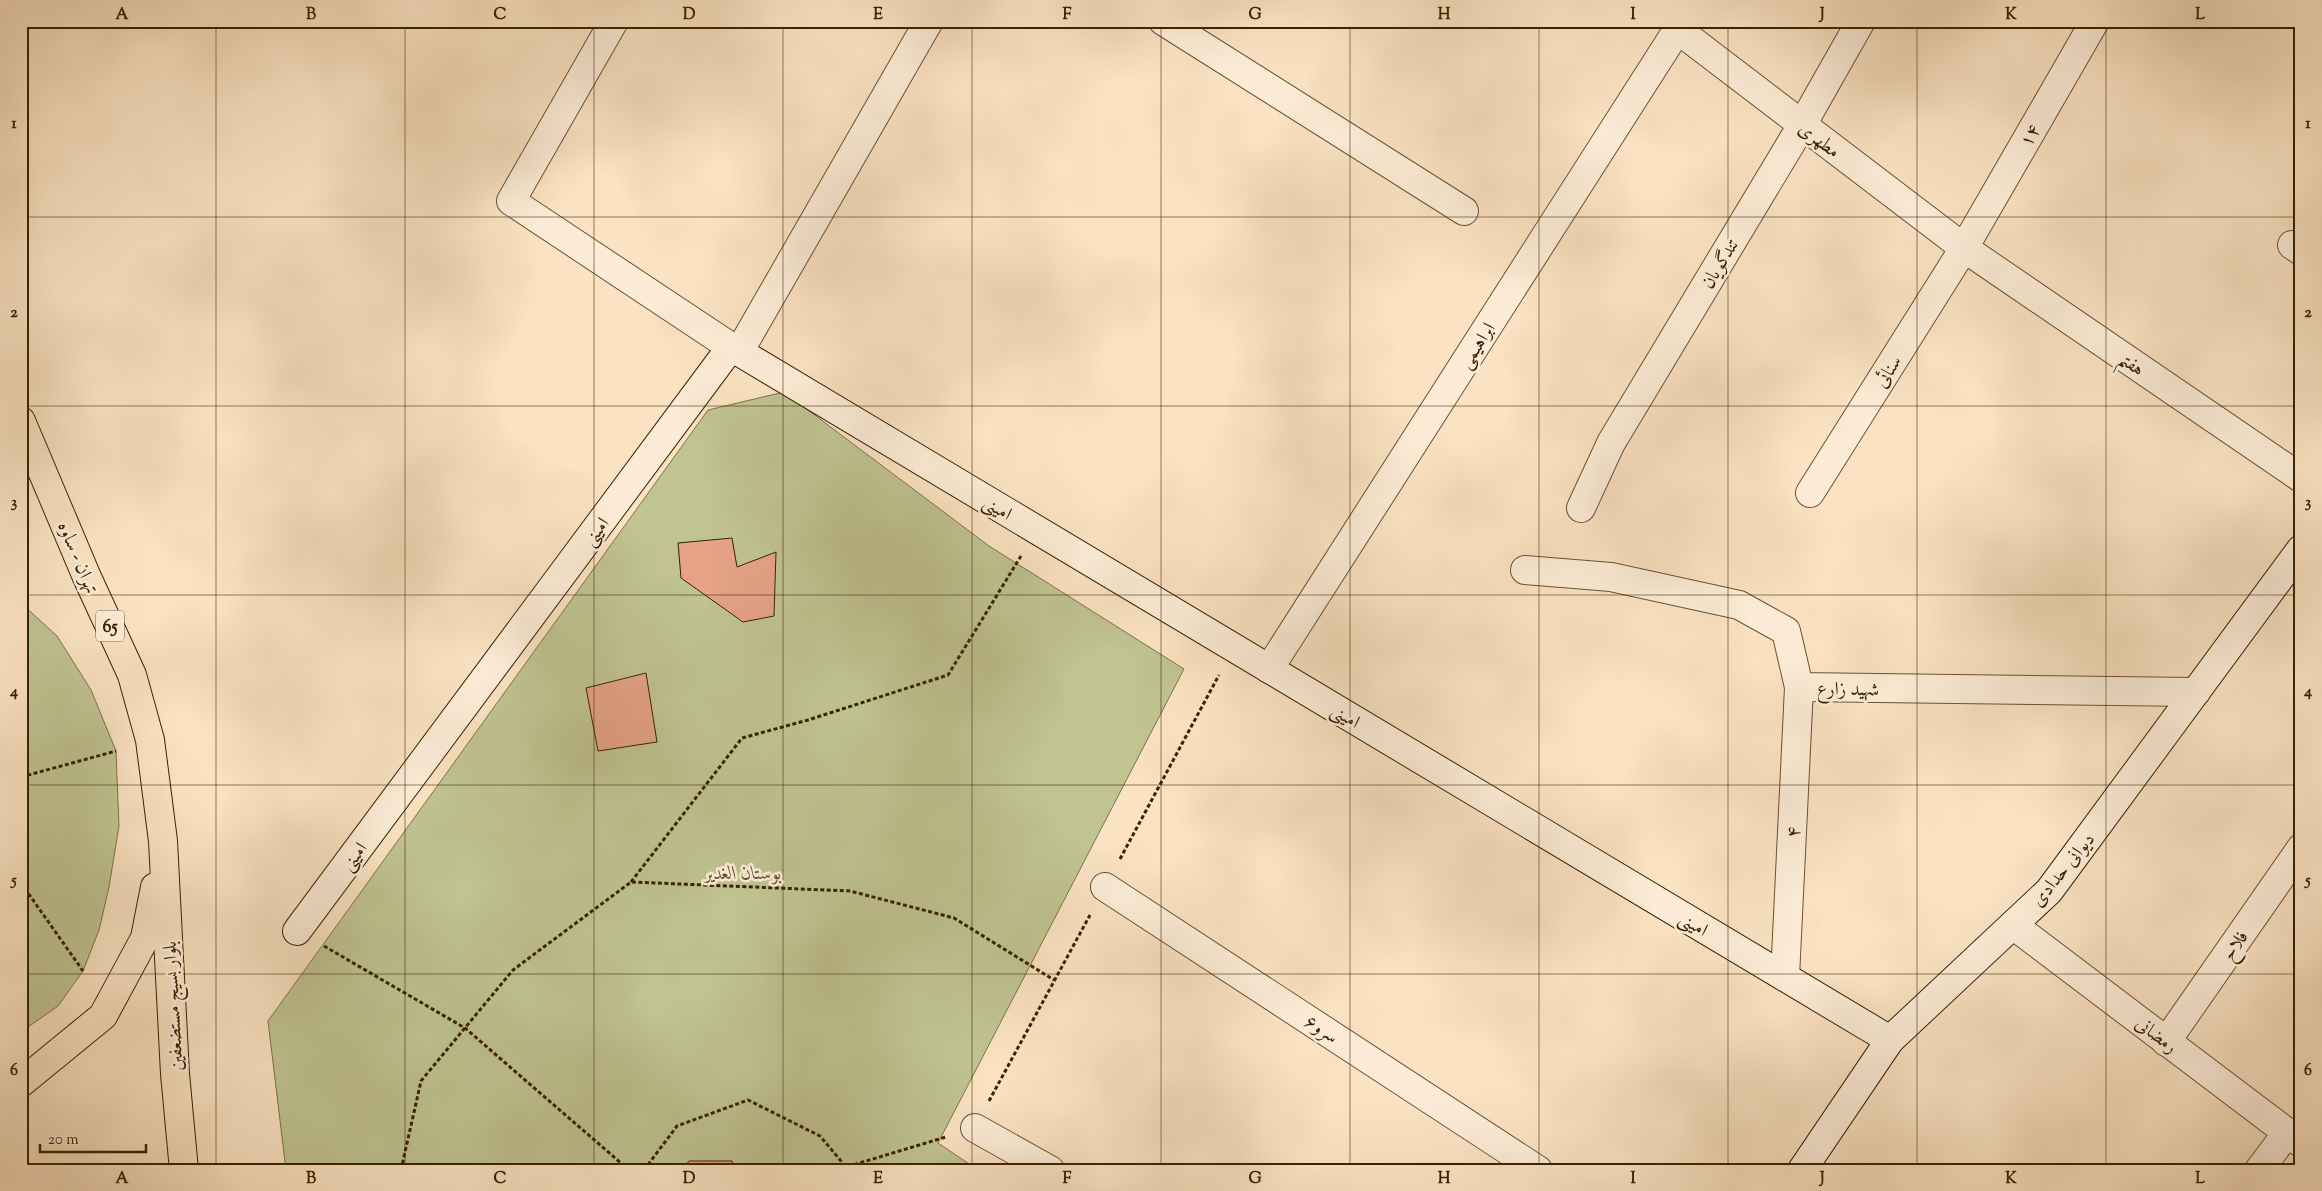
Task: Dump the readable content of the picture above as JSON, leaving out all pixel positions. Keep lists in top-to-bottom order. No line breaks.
{"streets":{"highway":["تهران - ساوه","65","بلوار بسیج مستضعفین"],"street":["۱۴","مطهری","تندگویان","ابراهیمی","هفتم","سنائی","امینی","شهید زارع","۴","دیوانی حدادی","فلاح","سرو۶","رمضانی"]},"crossings":[["۱۴","مطهری"],["۱۴","هفتم"],["۱۴","سنائی"],["مطهری","تندگویان"],["مطهری","ابراهیمی"],["مطهری","هفتم"],["مطهری","سنائی"],["ابراهیمی","امینی"],["هفتم","سنائی"],["امینی","۴"],["امینی","دیوانی حدادی"],["تهران - ساوه","65"],["تهران - ساوه","بلوار بسیج مستضعفین"],["65","بلوار بسیج مستضعفین"],["شهید زارع","۴"],["شهید زارع","دیوانی حدادی"],["دیوانی حدادی","رمضانی"],["فلاح","رمضانی"]],"parks":["بوستان الغدیر"],"scale_bar":"20 m","grid":{"columns":["A","B","C","D","E","F","G","H","I","J","K","L"],"rows":["1","2","3","4","5","6"]}}
